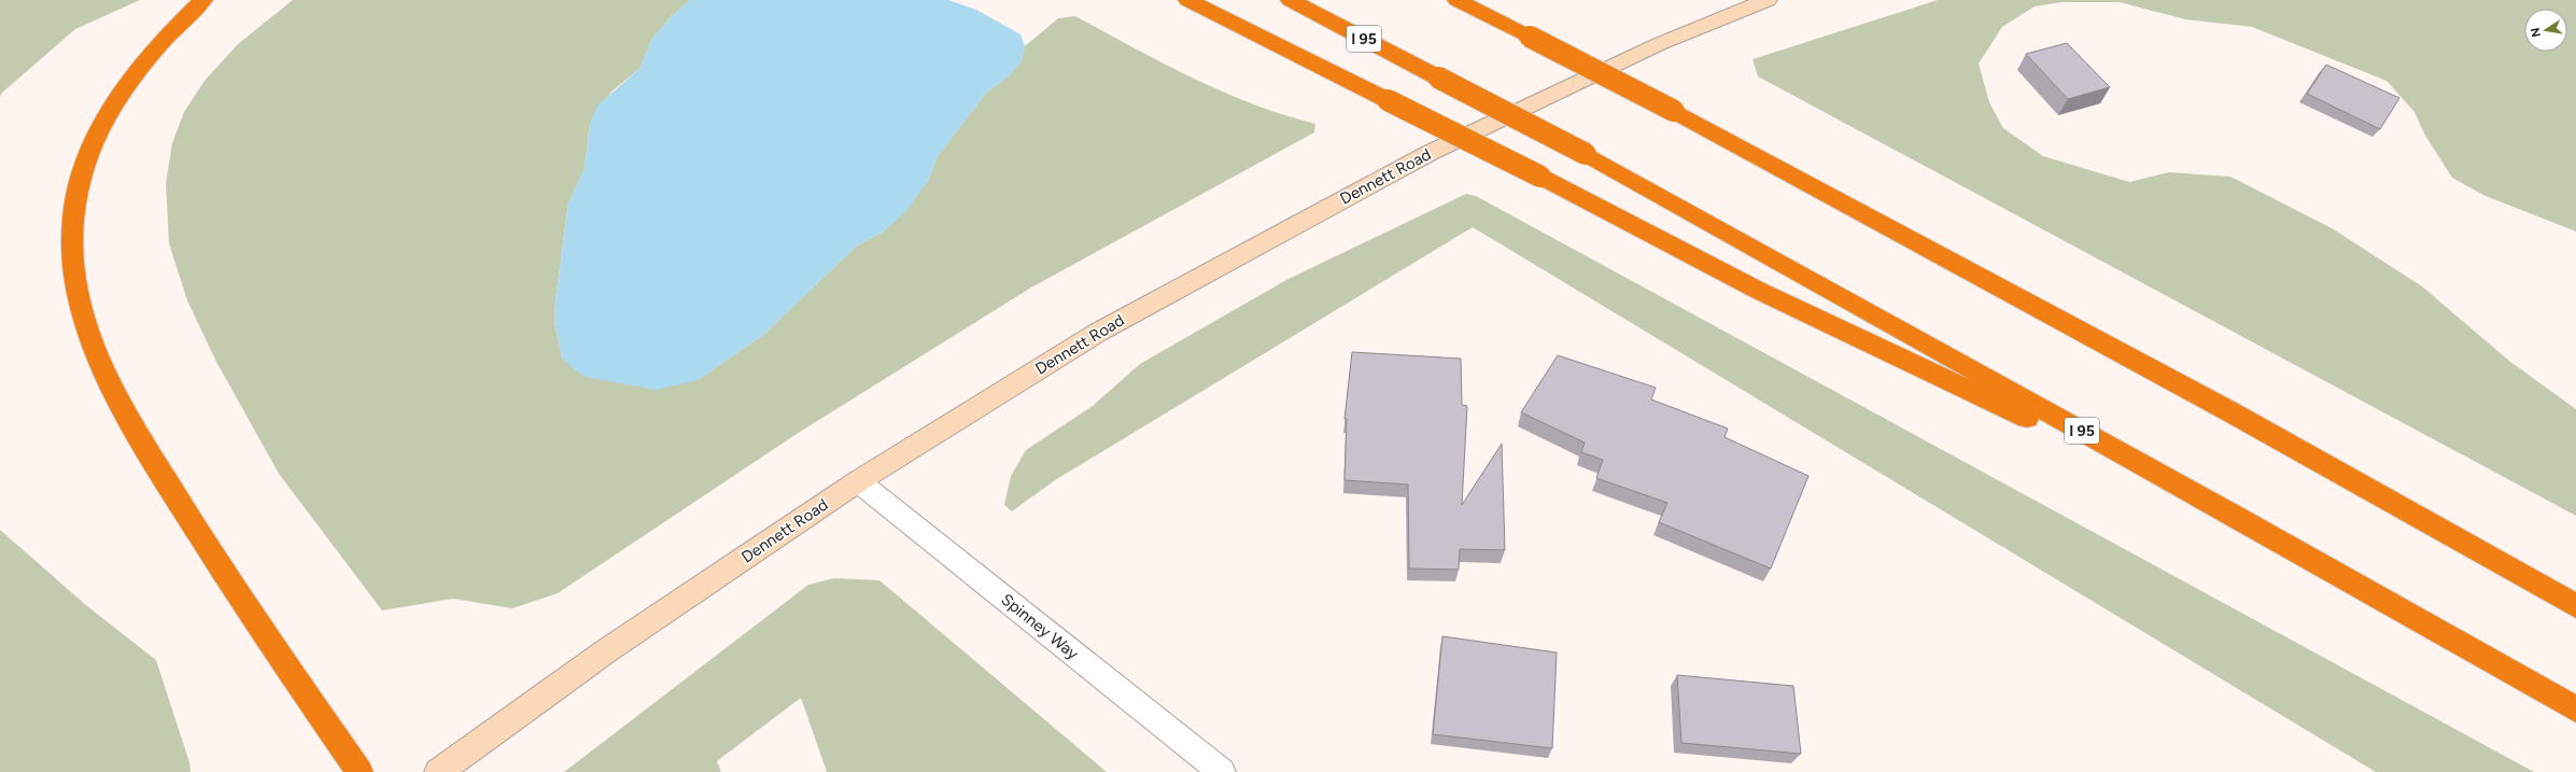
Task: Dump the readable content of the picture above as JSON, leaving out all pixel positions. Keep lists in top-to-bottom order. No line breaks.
{"streets":{"highway":["I 95"],"street":["Dennett Road","Spinney Way"]},"crossings":[["Dennett Road","Spinney Way"]],"north":"left"}
